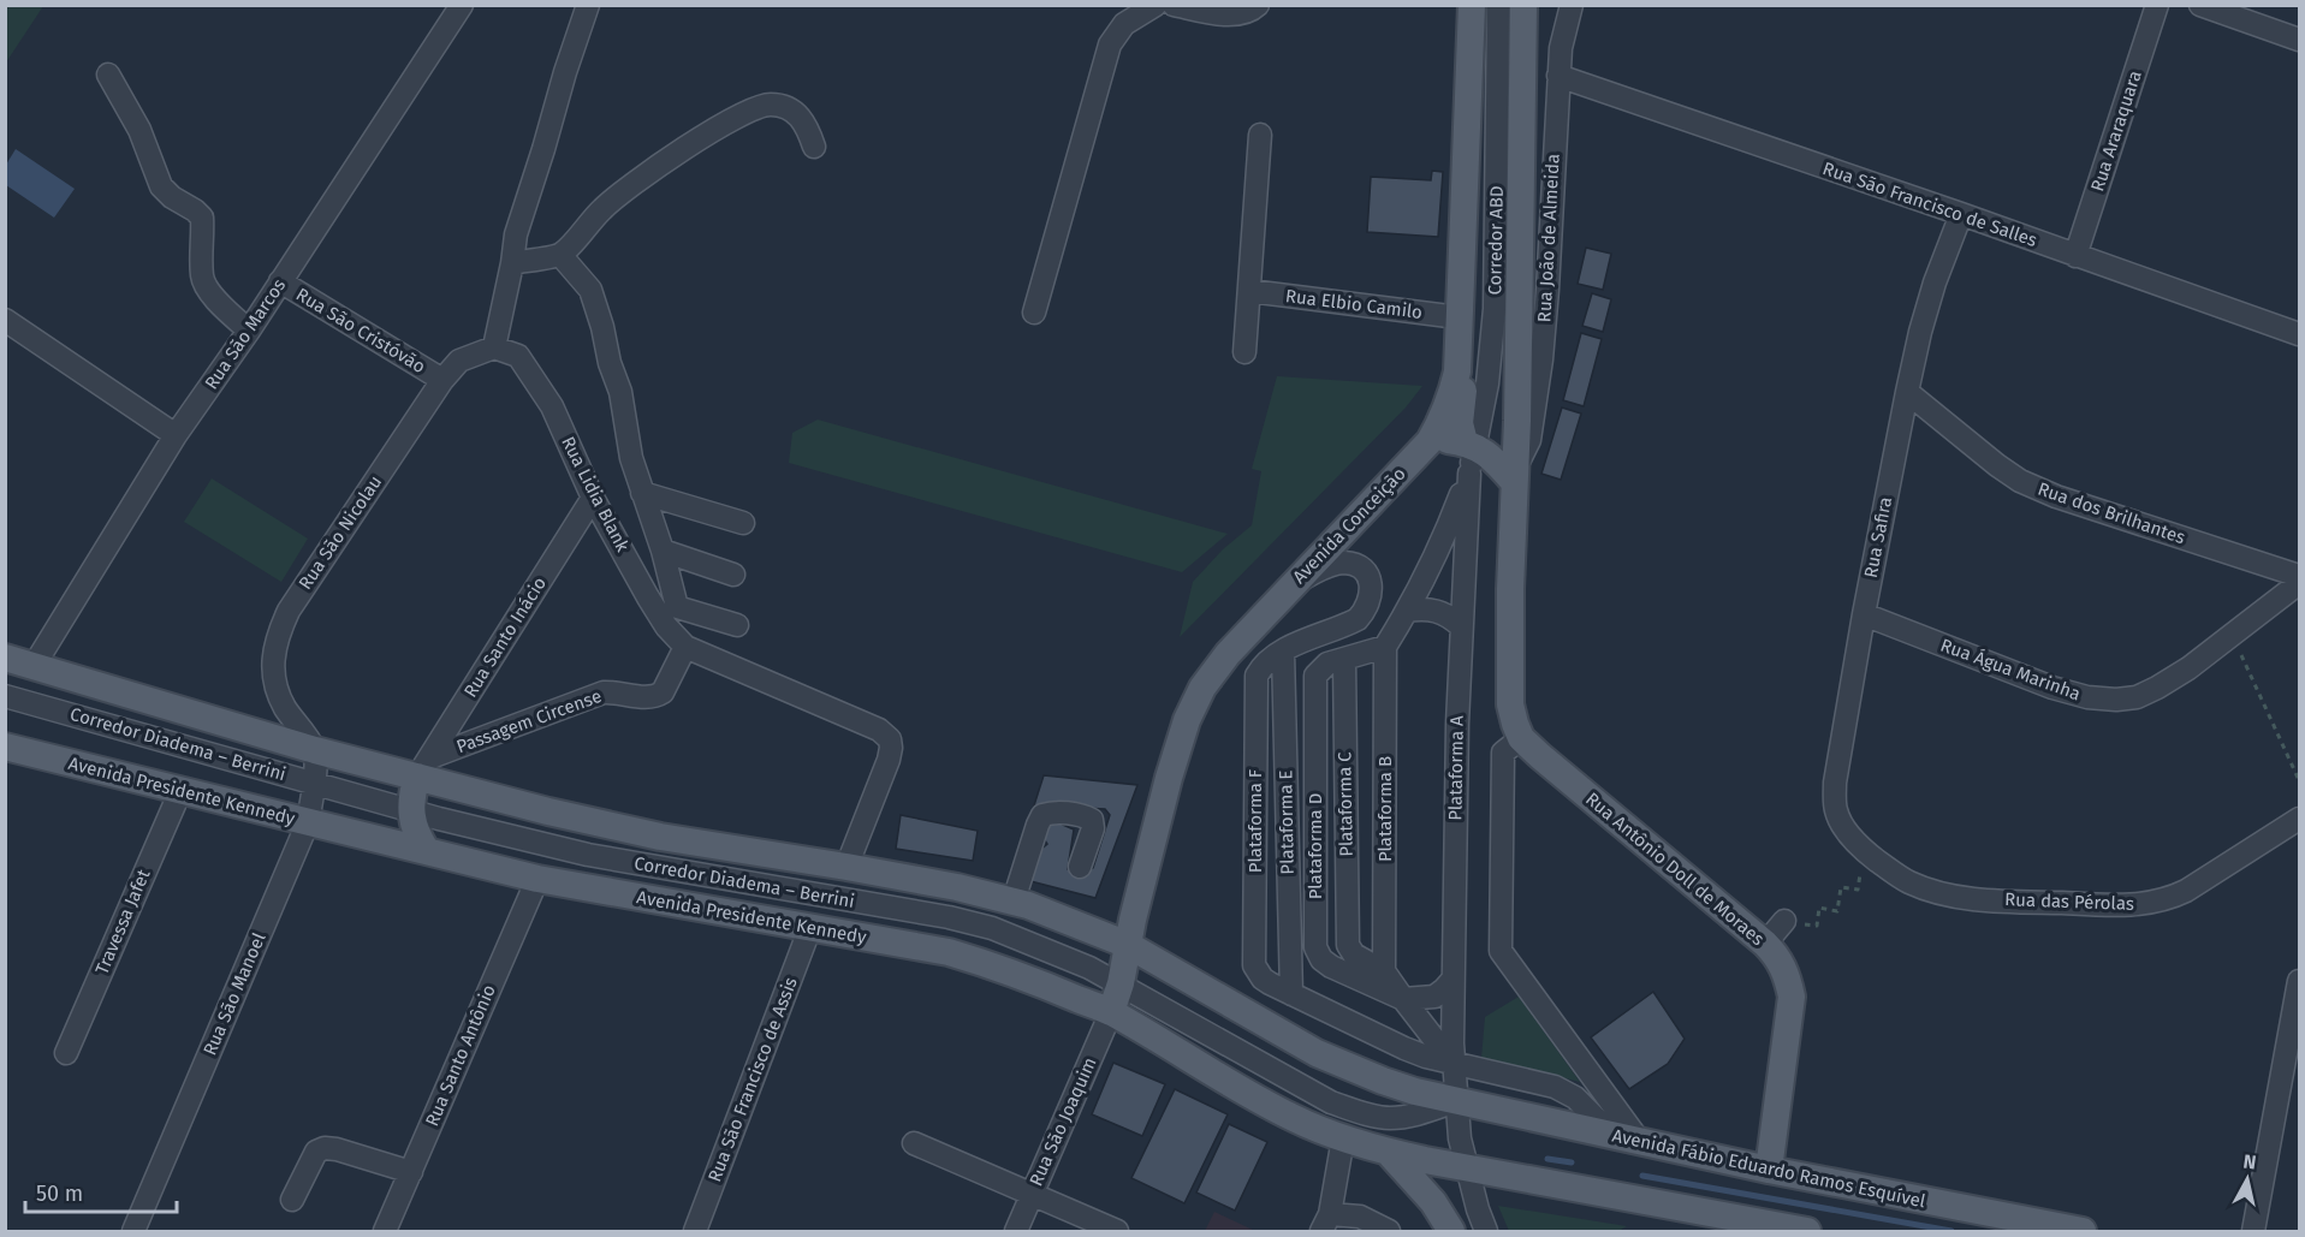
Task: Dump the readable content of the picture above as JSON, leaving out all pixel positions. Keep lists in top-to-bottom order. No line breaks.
{"streets":{"main road":["Avenida Conceição","Avenida Presidente Kennedy","Rua Antônio Doll de Moraes","Avenida Fábio Eduardo Ramos Esquível"],"street":["Rua Araraquara","Rua São Francisco de Salles","Rua João de Almeida","Corredor ABD","Rua Elbio Camilo","Rua São Cristóvão","Rua São Marcos","Rua Lidia Blank","Rua dos Brilhantes","Rua São Nicolau","Rua Safira","Rua Santo Inácio","Rua Água Marinha","Passagem Circense","Corredor Diadema – Berrini","Plataforma A","Plataforma C","Plataforma B","Plataforma F","Plataforma E","Plataforma D","Rua das Pérolas","Travessa Jafet","Rua São Manoel","Rua Santo Antônio","Rua São Francisco de Assis","Rua São Joaquim"]},"crossings":[["Rua Araraquara","Rua São Francisco de Salles"],["Rua São Francisco de Salles","Rua João de Almeida"],["Rua São Francisco de Salles","Rua Safira"],["Corredor ABD","Plataforma A"],["Rua Elbio Camilo","Avenida Conceição"],["Rua São Cristóvão","Rua São Marcos"],["Rua São Cristóvão","Rua São Nicolau"],["Rua Lidia Blank","Rua São Nicolau"],["Rua Lidia Blank","Rua Santo Inácio"],["Rua Lidia Blank","Passagem Circense"],["Rua dos Brilhantes","Rua Safira"],["Avenida Conceição","Corredor Diadema – Berrini"],["Avenida Conceição","Avenida Presidente Kennedy"],["Avenida Conceição","Rua São Joaquim"],["Rua São Nicolau","Rua São Manoel"],["Rua Safira","Rua Água Marinha"],["Rua Safira","Rua das Pérolas"],["Rua Santo Inácio","Passagem Circense"],["Corredor Diadema – Berrini","Rua São Manoel"],["Corredor Diadema – Berrini","Avenida Fábio Eduardo Ramos Esquível"],["Avenida Presidente Kennedy","Travessa Jafet"],["Avenida Presidente Kennedy","Rua São Manoel"],["Avenida Presidente Kennedy","Rua Santo Antônio"],["Avenida Presidente Kennedy","Rua São Francisco de Assis"],["Avenida Presidente Kennedy","Rua São Joaquim"],["Plataforma C","Plataforma B"],["Plataforma C","Plataforma D"],["Plataforma F","Plataforma E"],["Rua Antônio Doll de Moraes","Avenida Fábio Eduardo Ramos Esquível"]],"scale_bar":"50 m","north":"top"}
